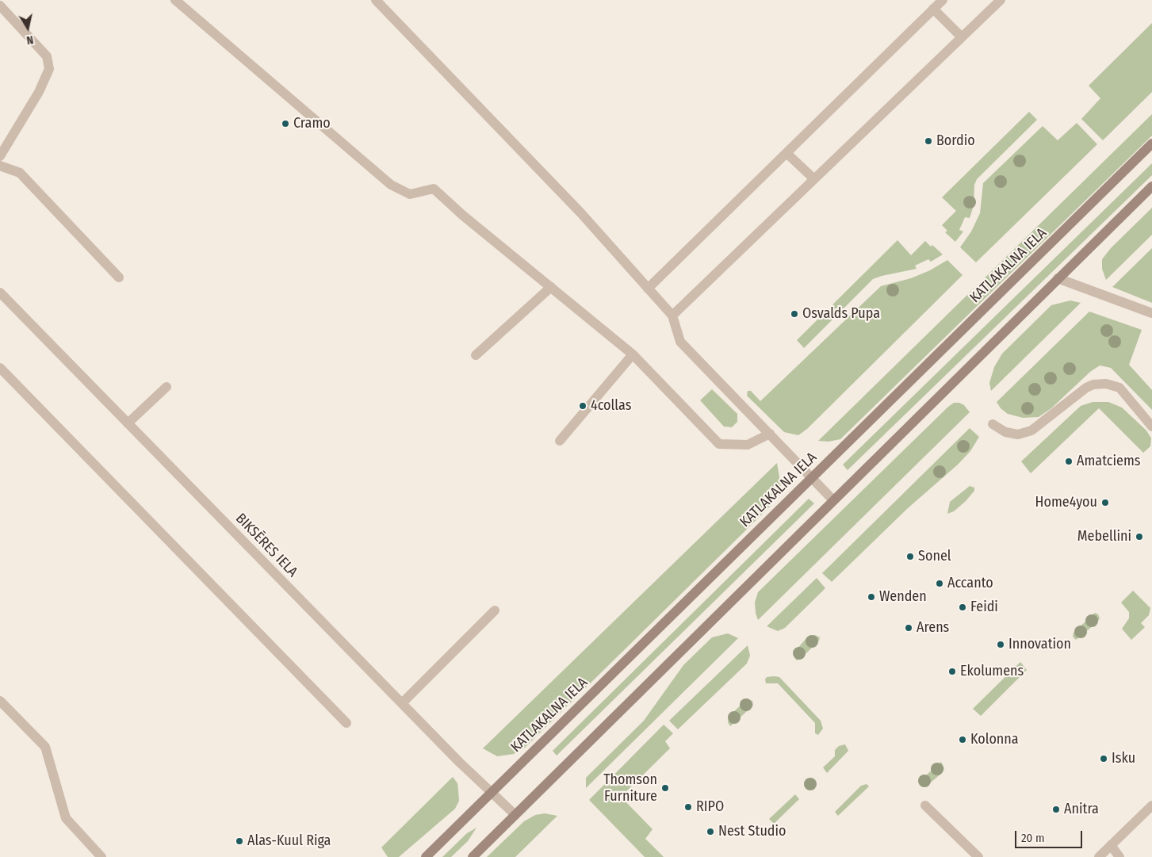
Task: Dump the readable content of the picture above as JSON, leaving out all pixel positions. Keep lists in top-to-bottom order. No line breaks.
{"streets":{"street":["KATLAKALNA IELA","BIKSĒRES IELA"]},"crossings":[["KATLAKALNA IELA","BIKSĒRES IELA"]],"places":["Cramo","Bordio","Osvalds Pupa","4collas","Amatciems","Home4you","Mebellini","Sonel","Accanto","Wenden","Feidi","Arens","Innovation","Ekolumens","Kolonna","Isku","Thomson Furniture","RIPO","Anitra","Nest Studio","Alas-Kuul Riga"],"scale_bar":"20 m","north":"bottom"}
